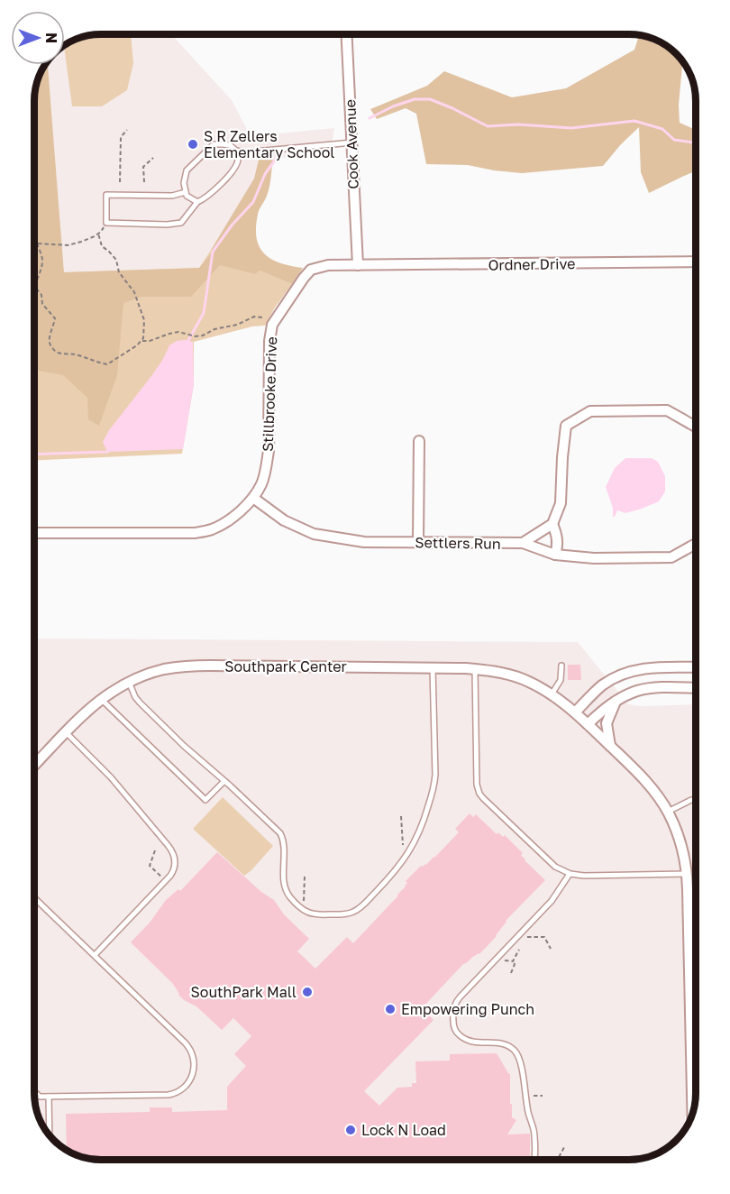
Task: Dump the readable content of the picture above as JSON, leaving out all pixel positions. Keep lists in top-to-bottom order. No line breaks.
{"streets":{"street":["Cook Avenue","Ordner Drive","Stillbrooke Drive","Settlers Run","Southpark Center"]},"crossings":[["Cook Avenue","Ordner Drive"],["Cook Avenue","Stillbrooke Drive"],["Ordner Drive","Stillbrooke Drive"],["Stillbrooke Drive","Settlers Run"]],"places":["S R Zellers Elementary School","SouthPark Mall","Empowering Punch","Lock N Load"],"north":"right"}
